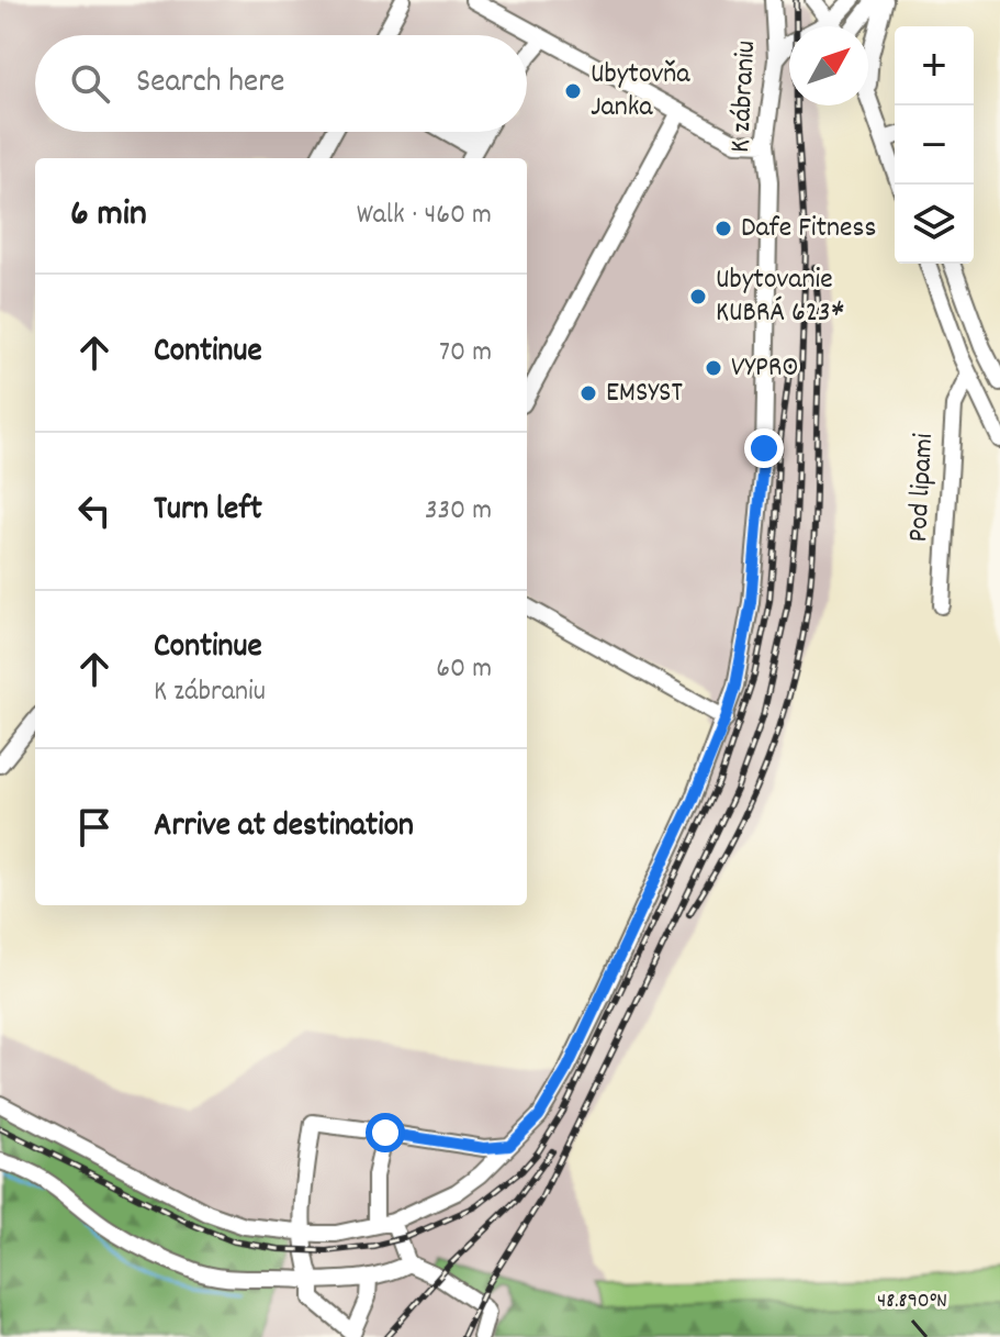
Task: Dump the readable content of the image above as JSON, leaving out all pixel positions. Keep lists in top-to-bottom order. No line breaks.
{"streets":{"street":["K zábraniu","Pod lipami"]},"places":["Ubytovňa Janka","Dafe Fitness","Ubytovanie KUBRÁ 623*","VYPRO","EMSYST"],"north":"top right","page":{"map_buttons":["+","−"],"search":"Search here","heading":["6 min","Walk · 460 m"],"list":[["Continue","70 m"],["Turn left","330 m"],["Continue","K zábraniu","60 m"],"Arrive at destination"]},"coordinates":["48.890°N"]}
